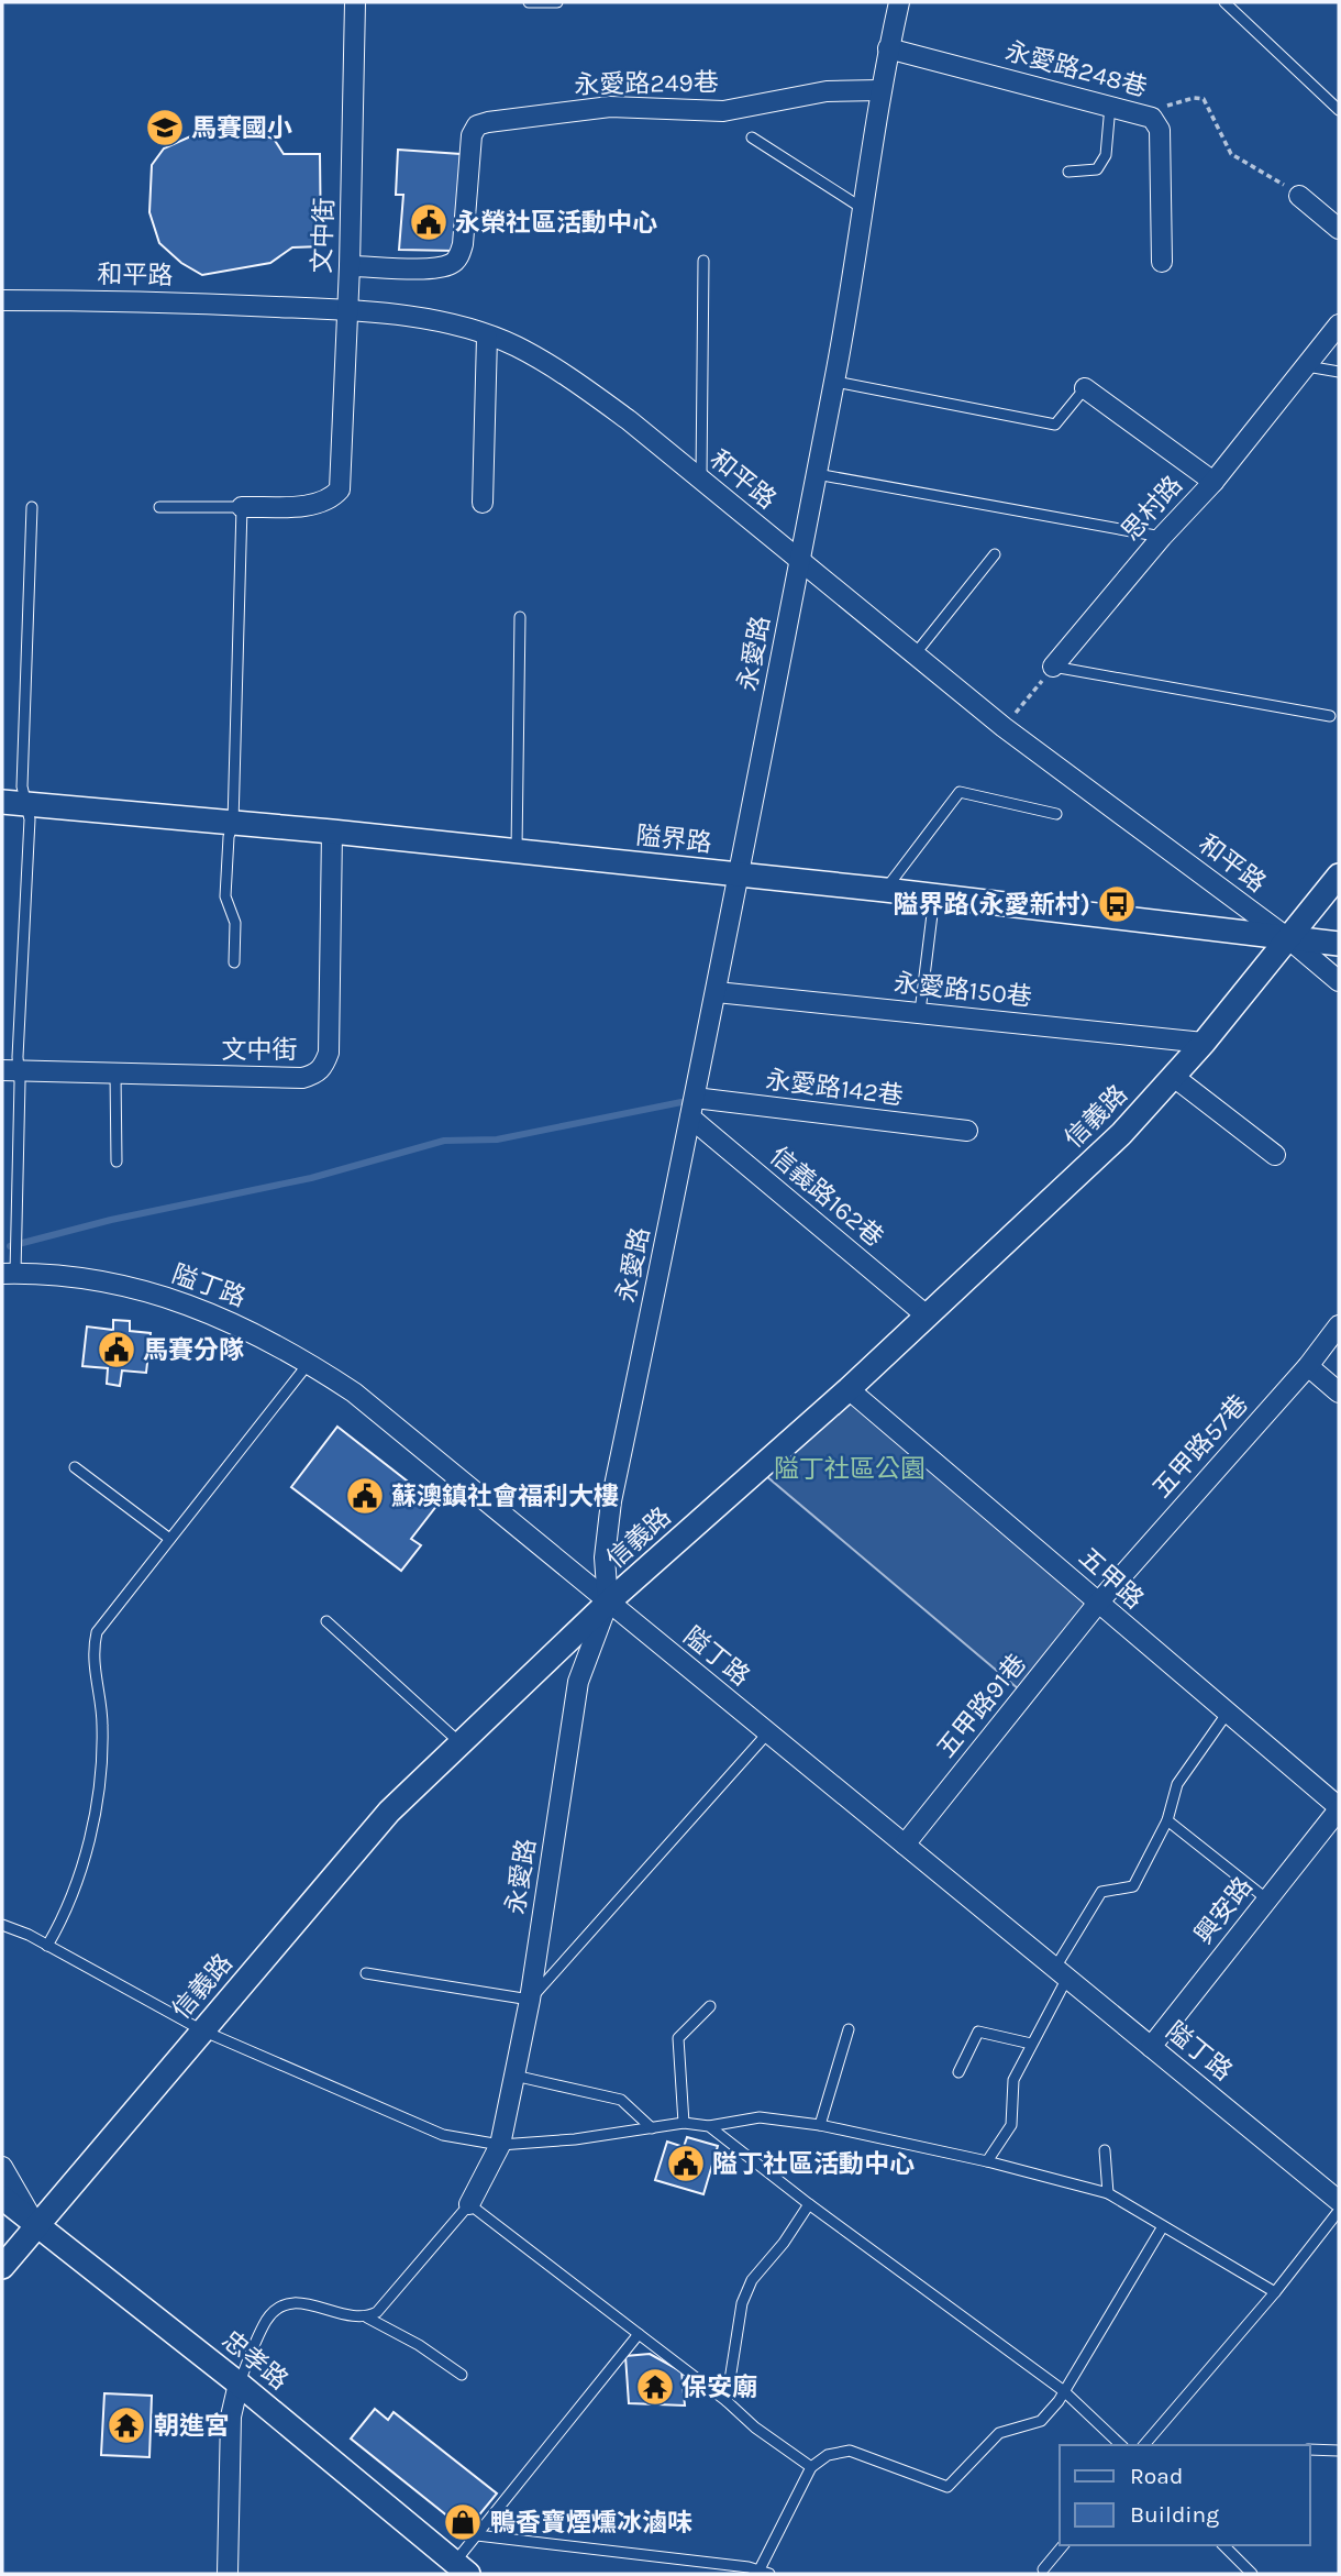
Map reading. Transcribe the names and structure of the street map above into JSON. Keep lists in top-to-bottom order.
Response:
{
  "streets": {
    "street": [
      "永愛路248巷",
      "永愛路249巷",
      "文中街",
      "和平路",
      "思村路",
      "永愛路",
      "隘界路",
      "永愛路150巷",
      "永愛路142巷",
      "信義路",
      "信義路162巷",
      "隘丁路",
      "五甲路57巷",
      "五甲路",
      "五甲路91巷",
      "興安路",
      "忠孝路"
    ]
  },
  "crossings": [
    ["永愛路248巷", "永愛路"],
    ["永愛路249巷", "文中街"],
    ["永愛路249巷", "永愛路"],
    ["文中街", "和平路"],
    ["文中街", "隘界路"],
    ["和平路", "永愛路"],
    ["和平路", "隘界路"],
    ["和平路", "信義路"],
    ["永愛路", "隘界路"],
    ["永愛路", "永愛路150巷"],
    ["永愛路", "永愛路142巷"],
    ["永愛路", "信義路"],
    ["永愛路", "信義路162巷"],
    ["永愛路", "隘丁路"],
    ["隘界路", "信義路"],
    ["永愛路150巷", "信義路"],
    ["信義路", "信義路162巷"],
    ["信義路", "隘丁路"],
    ["信義路", "五甲路"],
    ["信義路", "忠孝路"],
    ["隘丁路", "五甲路91巷"],
    ["隘丁路", "興安路"],
    ["五甲路57巷", "五甲路"],
    ["五甲路57巷", "五甲路91巷"],
    ["五甲路", "五甲路91巷"],
    ["五甲路", "興安路"]
  ],
  "parks": ["隘丁社區公園"],
  "places": {
    "school or university": ["馬賽國小"],
    "public building": [
      "永榮社區活動中心",
      "馬賽分隊",
      "蘇澳鎮社會福利大樓",
      "隘丁社區活動中心"
    ],
    "bus stop": ["隘界路(永愛新村)"],
    "temple": ["保安廟", "朝進宮"],
    "shop": ["鴨香寶煙燻冰滷味"]
  },
  "legend": ["Road", "Building"]
}
